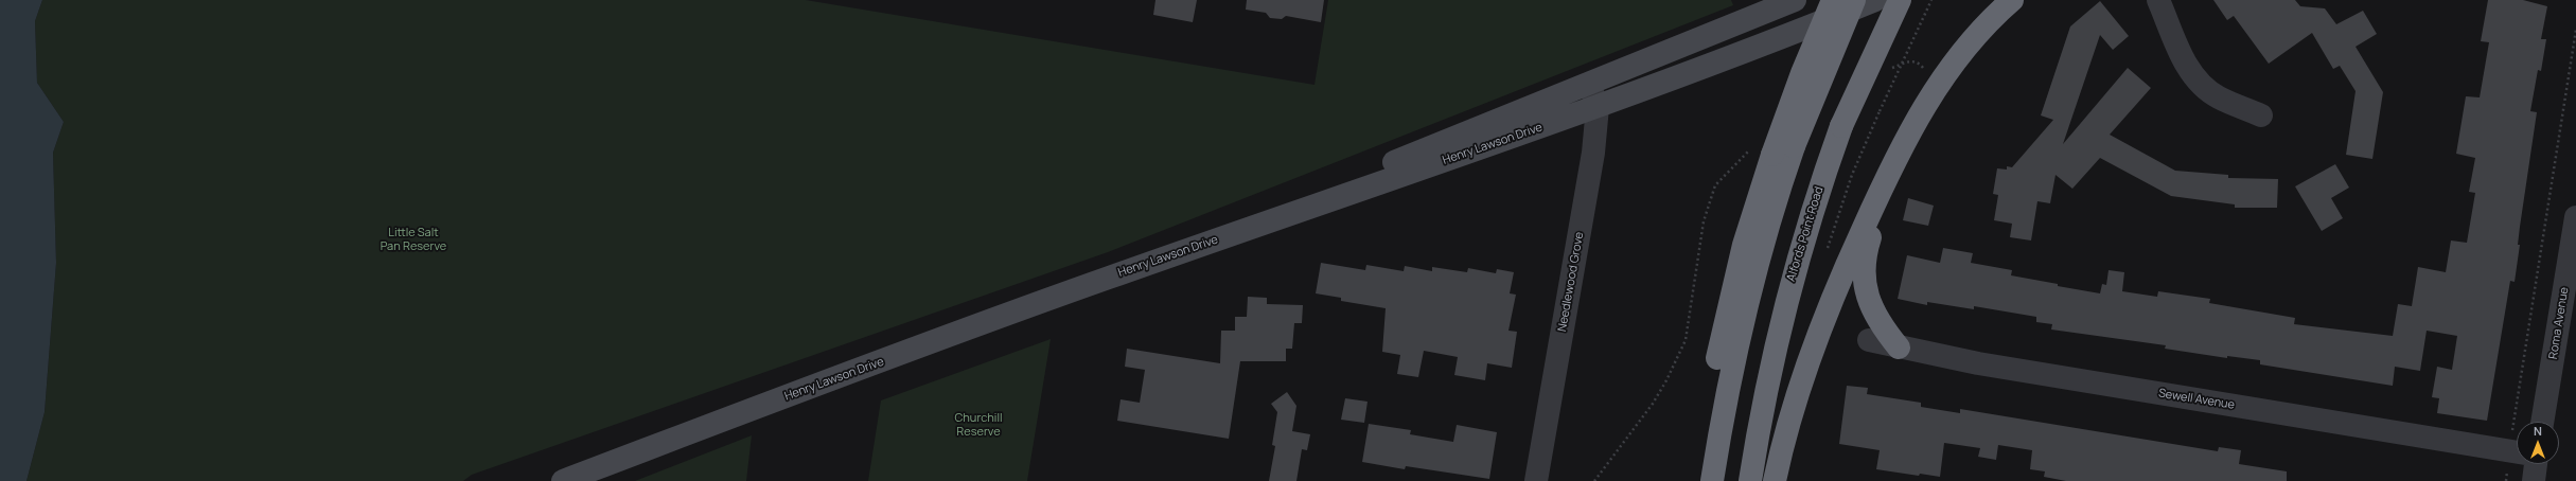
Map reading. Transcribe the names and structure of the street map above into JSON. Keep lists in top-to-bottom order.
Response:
{
  "streets": {
    "highway": ["Alfords Point Road"],
    "main road": ["Henry Lawson Drive"],
    "street": ["Needlewood Grove", "Roma Avenue", "Sewell Avenue"]
  },
  "crossings": [
    ["Henry Lawson Drive", "Needlewood Grove"]
  ],
  "parks": ["Little Salt Pan Reserve", "Churchill Reserve"],
  "north": "top"
}
